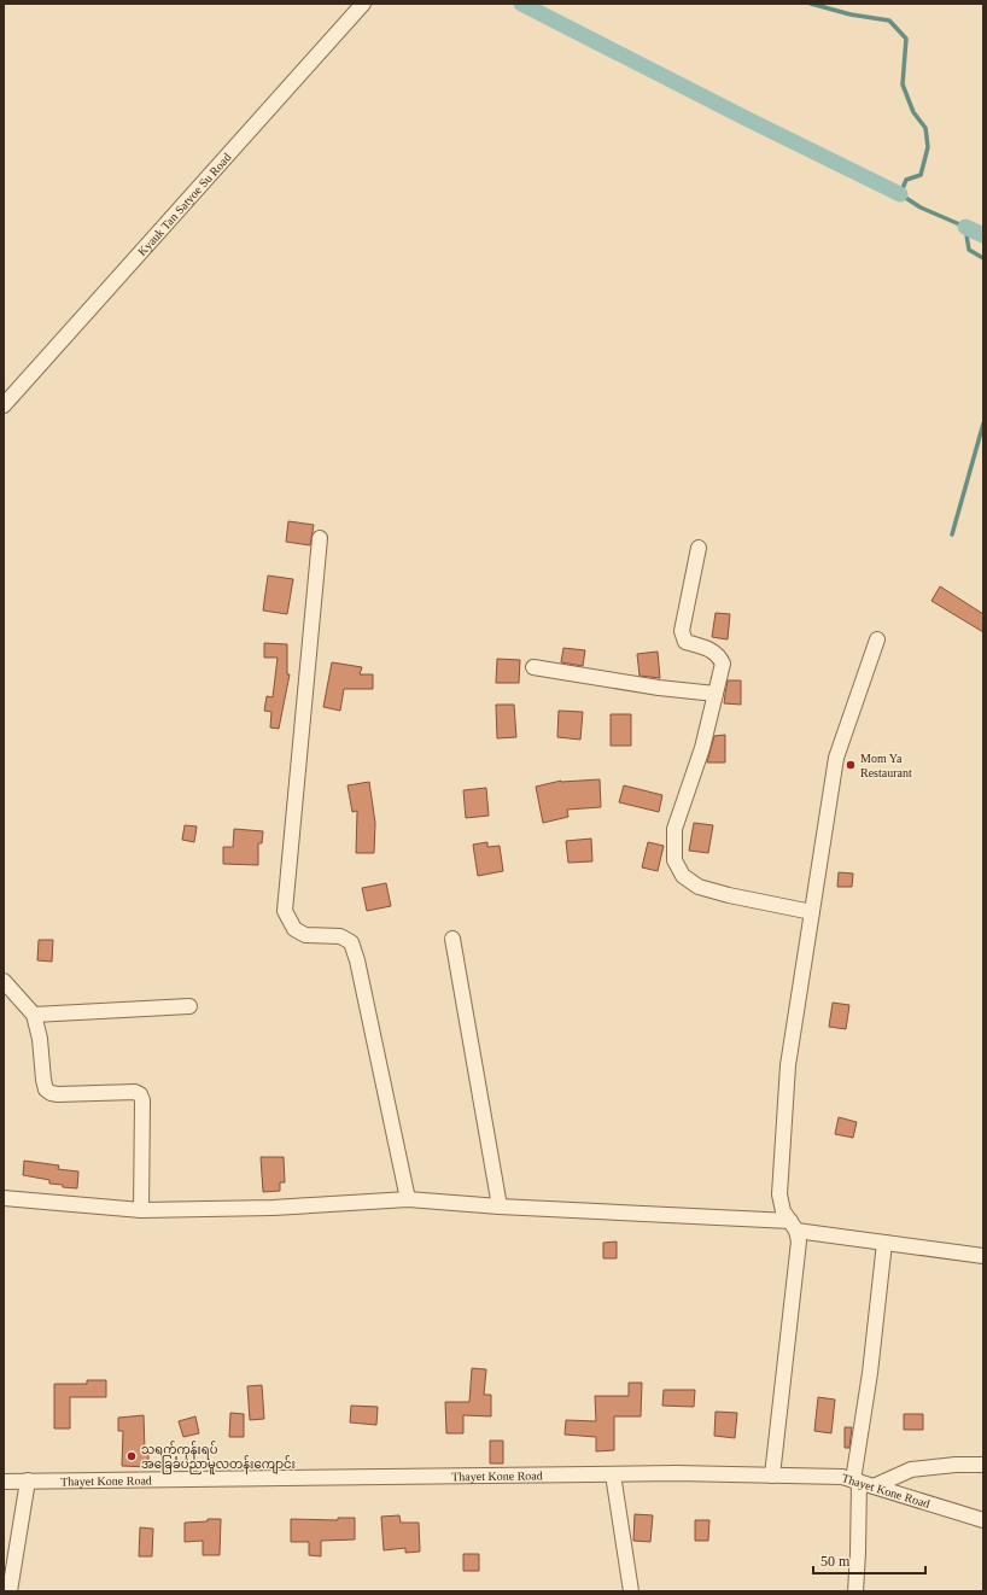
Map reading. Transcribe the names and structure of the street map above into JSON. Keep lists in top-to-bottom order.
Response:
{
  "streets": {
    "street": ["Kyauk Tan Satyoe Su Road", "Thayet Kone Road"]
  },
  "places": ["Mom Ya Restaurant", "သရက်ကုန်းရပ် အခြေခံပညာမူလတန်းကျောင်း"],
  "scale_bar": "50 m"
}
